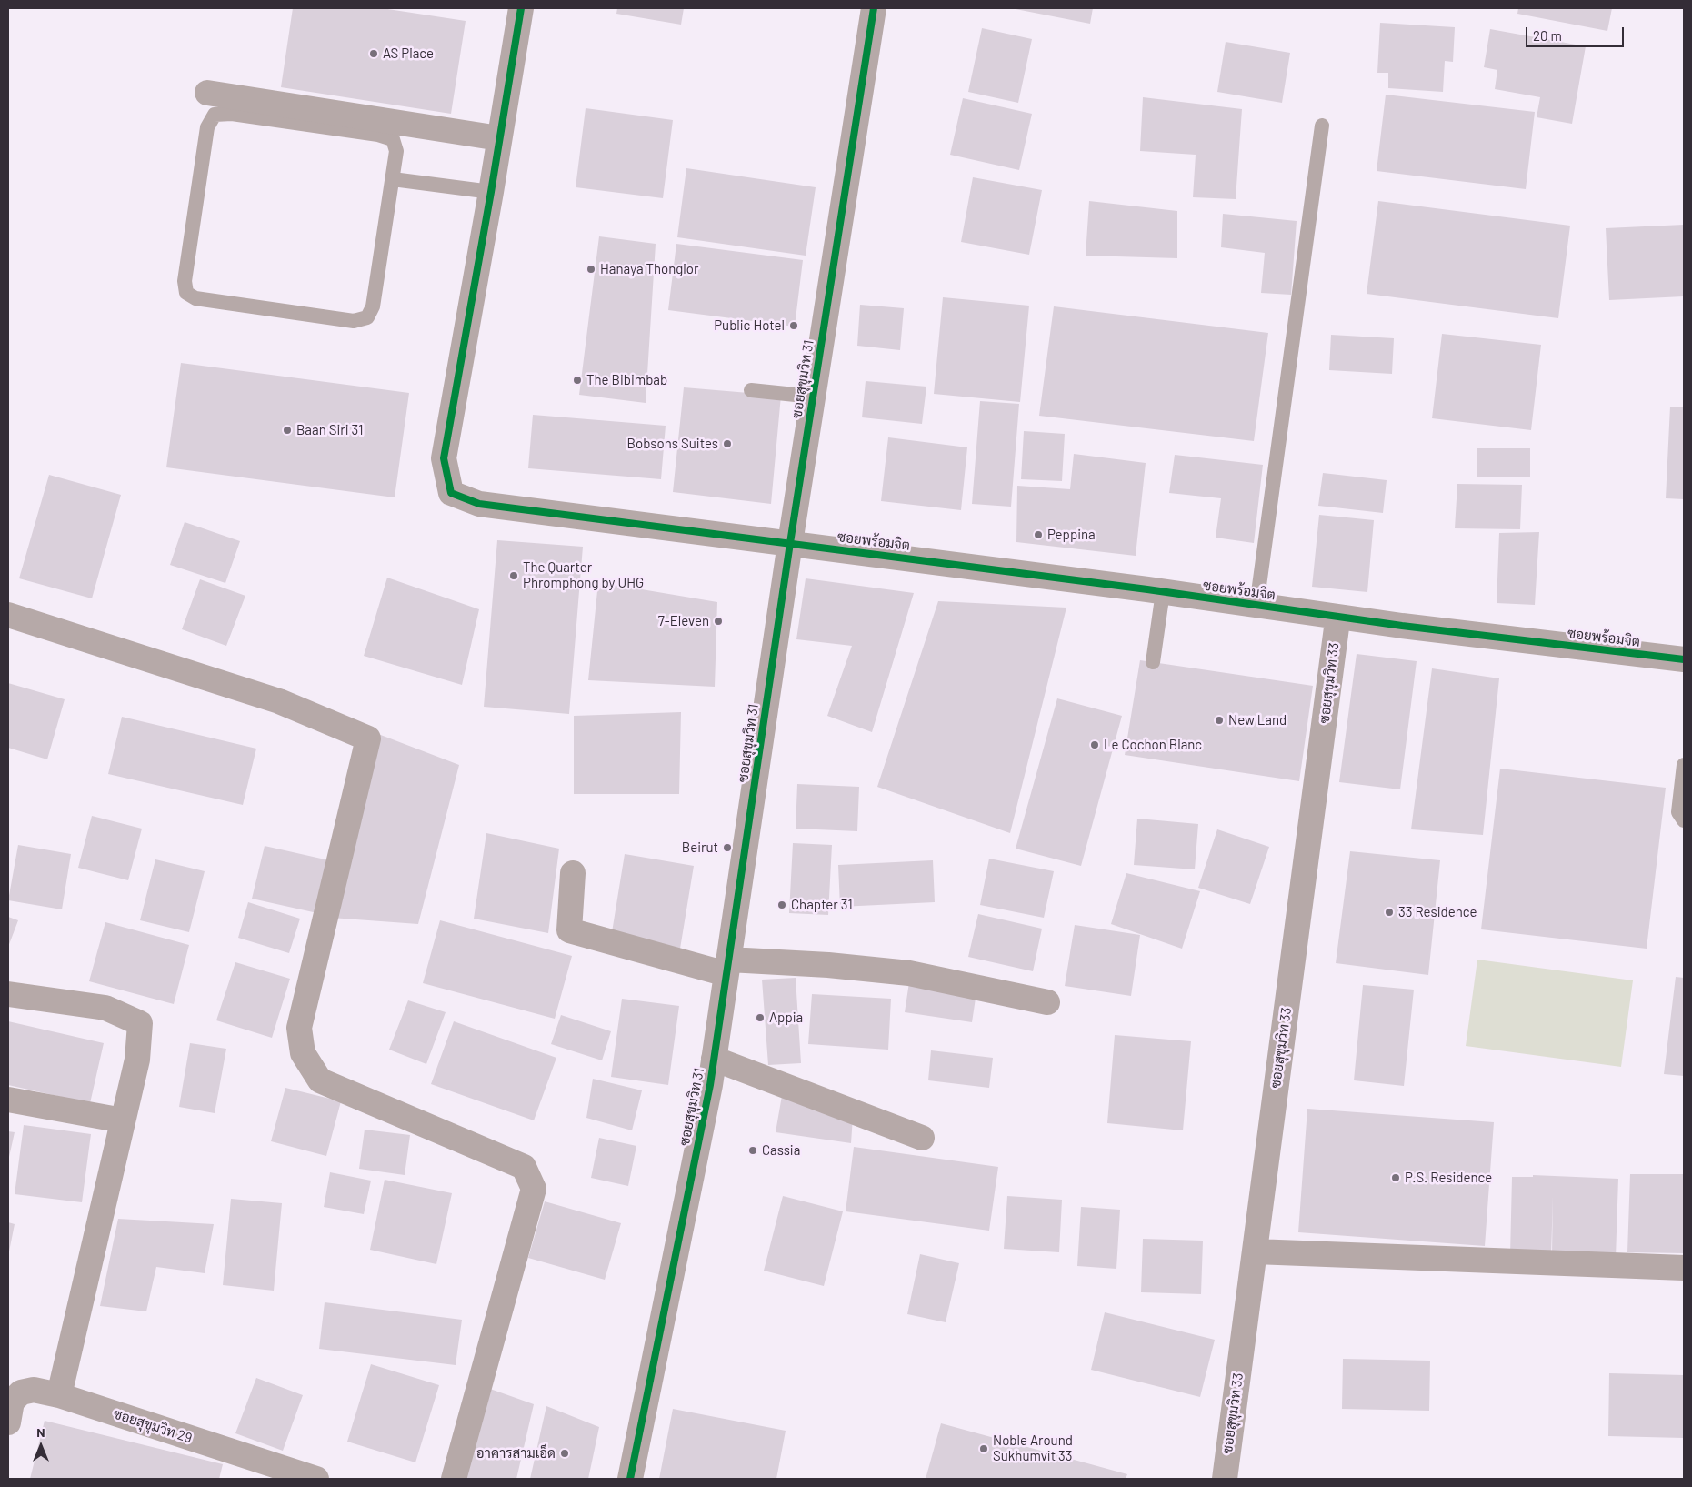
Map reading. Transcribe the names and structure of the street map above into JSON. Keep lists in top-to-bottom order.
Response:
{
  "streets": {
    "street": [
      "ซอยสุขุมวิท 31",
      "ซอยพร้อมจิต",
      "ซอยสุขุมวิท 33",
      "ซอยสุขุมวิท 29"
    ]
  },
  "crossings": [
    ["ซอยสุขุมวิท 31", "ซอยพร้อมจิต"],
    ["ซอยพร้อมจิต", "ซอยสุขุมวิท 33"]
  ],
  "places": [
    "AS Place",
    "Hanaya Thonglor",
    "Public Hotel",
    "The Bibimbab",
    "Baan Siri 31",
    "Bobsons Suites",
    "Peppina",
    "The Quarter Phromphong by UHG",
    "7-Eleven",
    "New Land",
    "Le Cochon Blanc",
    "Beirut",
    "Chapter 31",
    "33 Residence",
    "Appia",
    "Cassia",
    "P.S. Residence",
    "Noble Around Sukhumvit 33",
    "อาคารสามเอ็ด"
  ],
  "scale_bar": "20 m",
  "north": "top"
}
